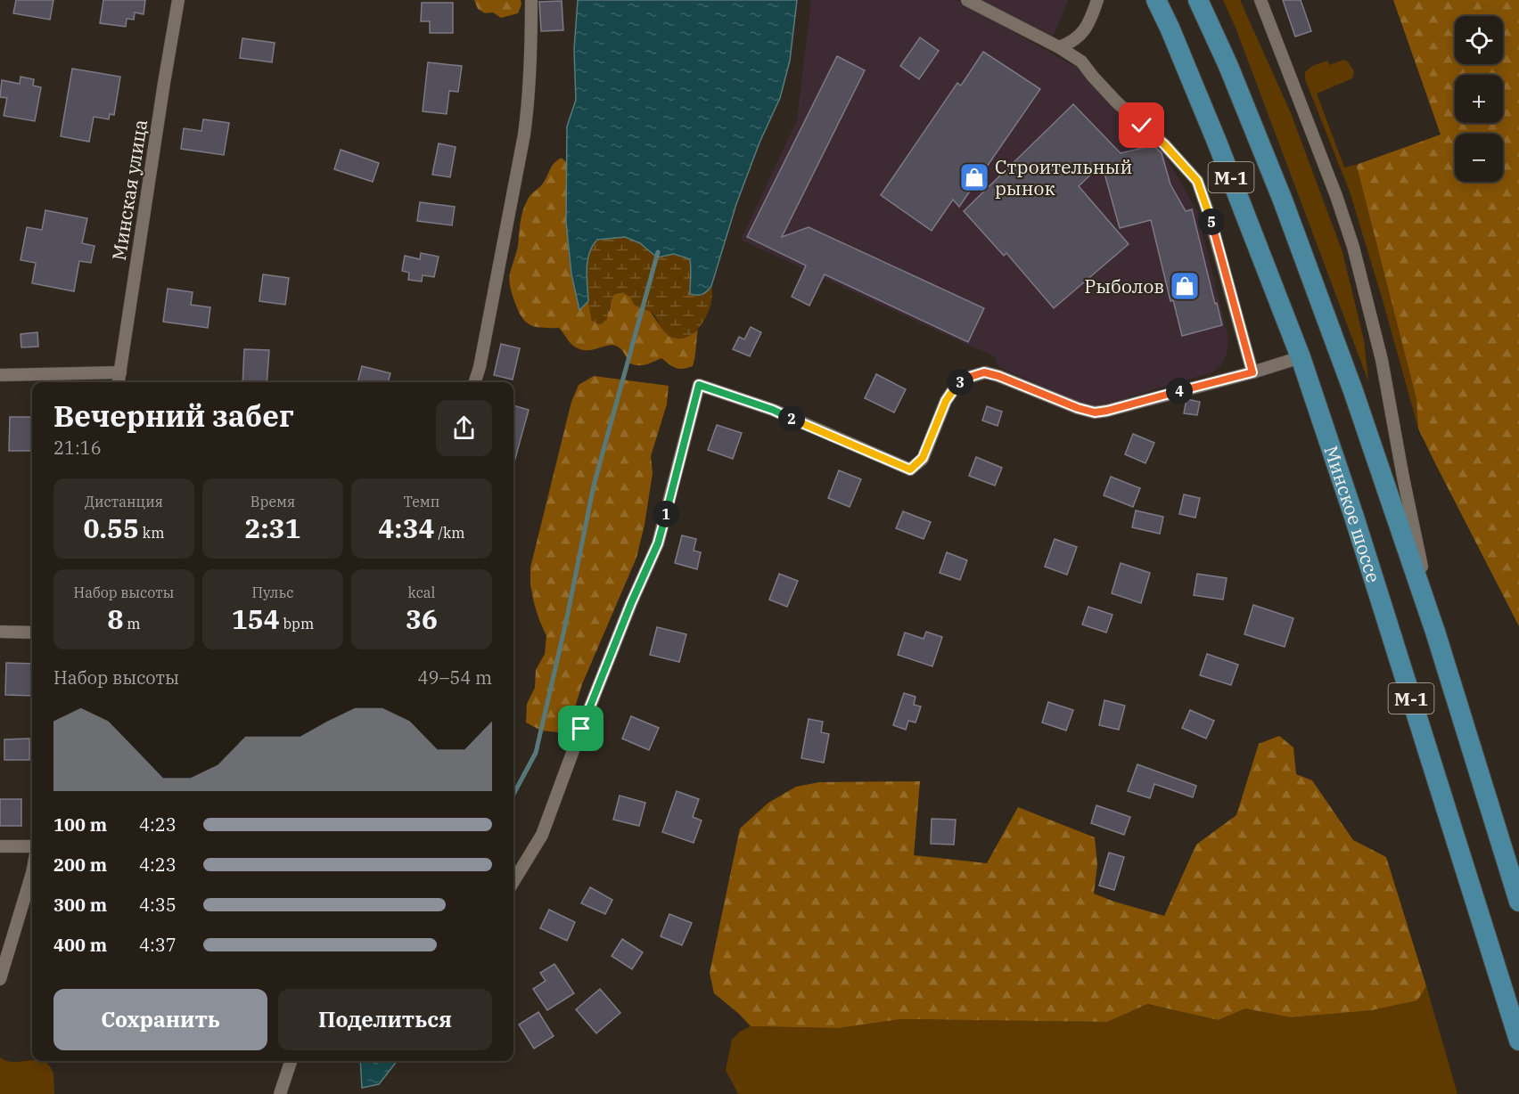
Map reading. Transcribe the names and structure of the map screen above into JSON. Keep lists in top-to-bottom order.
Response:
{
  "streets": {
    "highway": ["М-1", "Минское шоссе"],
    "street": ["Минская улица"]
  },
  "places": {
    "shop": ["Строительный рынок", "Рыболов"]
  },
  "page": {
    "map_buttons": ["+", "−"],
    "pins": [
      "5",
      "3",
      "4",
      "2",
      "1"
    ],
    "heading": ["Вечерний забег", "21:16"],
    "stats": [
      ["Дистанция", "0.55 km"],
      ["Время", "2:31"],
      ["Темп", "4:34 /km"],
      ["Набор высоты", "8 m"],
      ["Пульс", "154 bpm"],
      ["kcal", "36"]
    ],
    "chart": ["Набор высоты", "49–54 m"],
    "list": [
      {
        "name": "100 m",
        "note": "4:23"
      },
      {
        "name": "200 m",
        "note": "4:23"
      },
      {
        "name": "300 m",
        "note": "4:35"
      },
      {
        "name": "400 m",
        "note": "4:37"
      }
    ],
    "buttons": ["Сохранить", "Поделиться"]
  }
}
